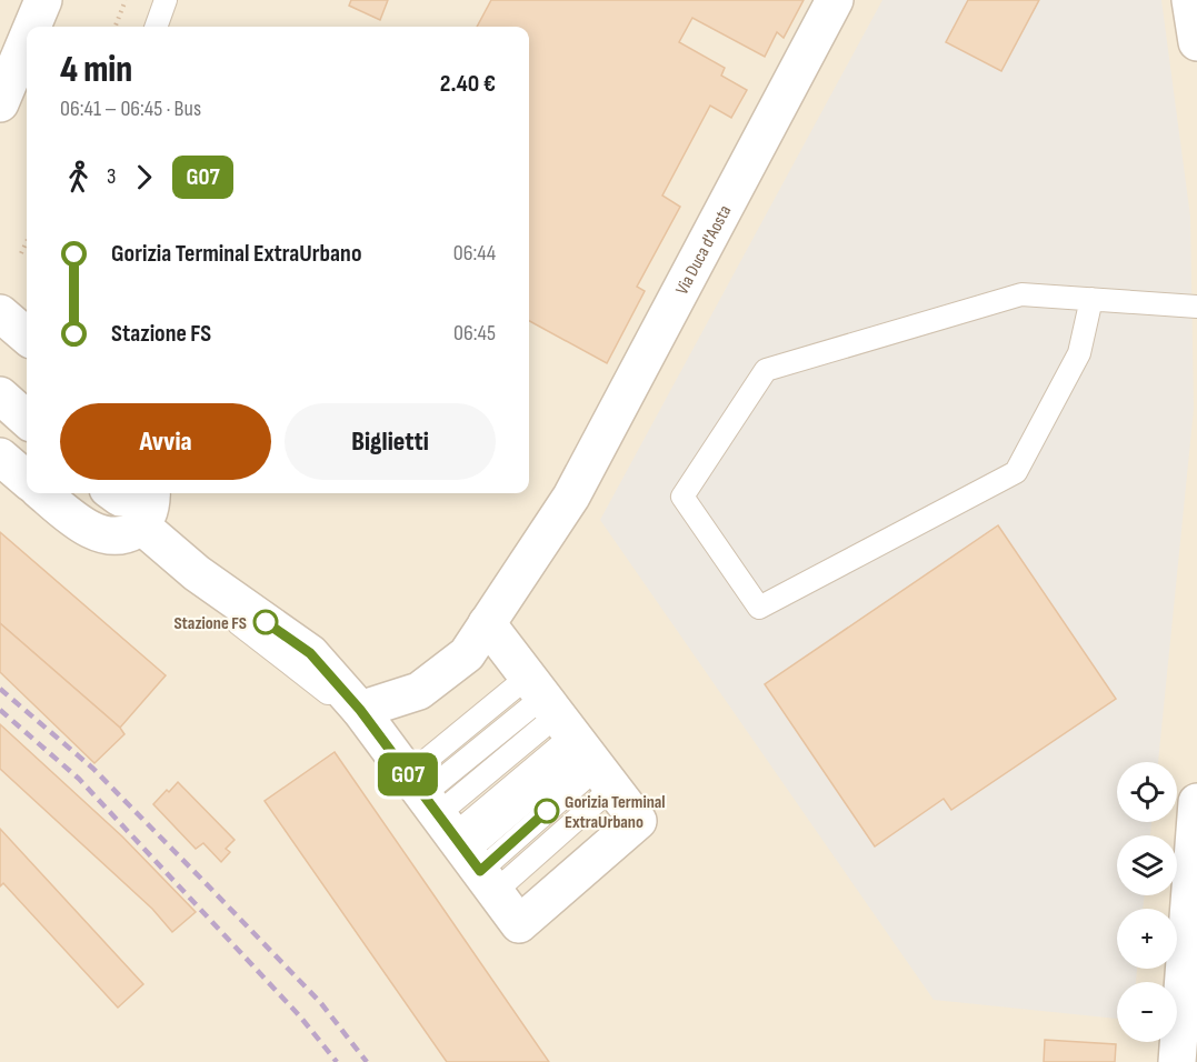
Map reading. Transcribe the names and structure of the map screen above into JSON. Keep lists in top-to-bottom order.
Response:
{
  "streets": {
    "street": ["Via Duca d'Aosta"]
  },
  "places": ["Stazione FS", "Gorizia Terminal ExtraUrbano"],
  "lines": ["bus line G07"],
  "page": {
    "on_map": "G07",
    "heading": ["4 min", "06:41 – 06:45 · Bus", "2.40 €"],
    "legs": ["3", "G07"],
    "list": [
      {
        "name": "Gorizia Terminal ExtraUrbano",
        "value": "06:44"
      },
      {
        "name": "Stazione FS",
        "value": "06:45"
      }
    ],
    "buttons": ["Avvia", "Biglietti"],
    "map_buttons": ["+", "−"]
  }
}
